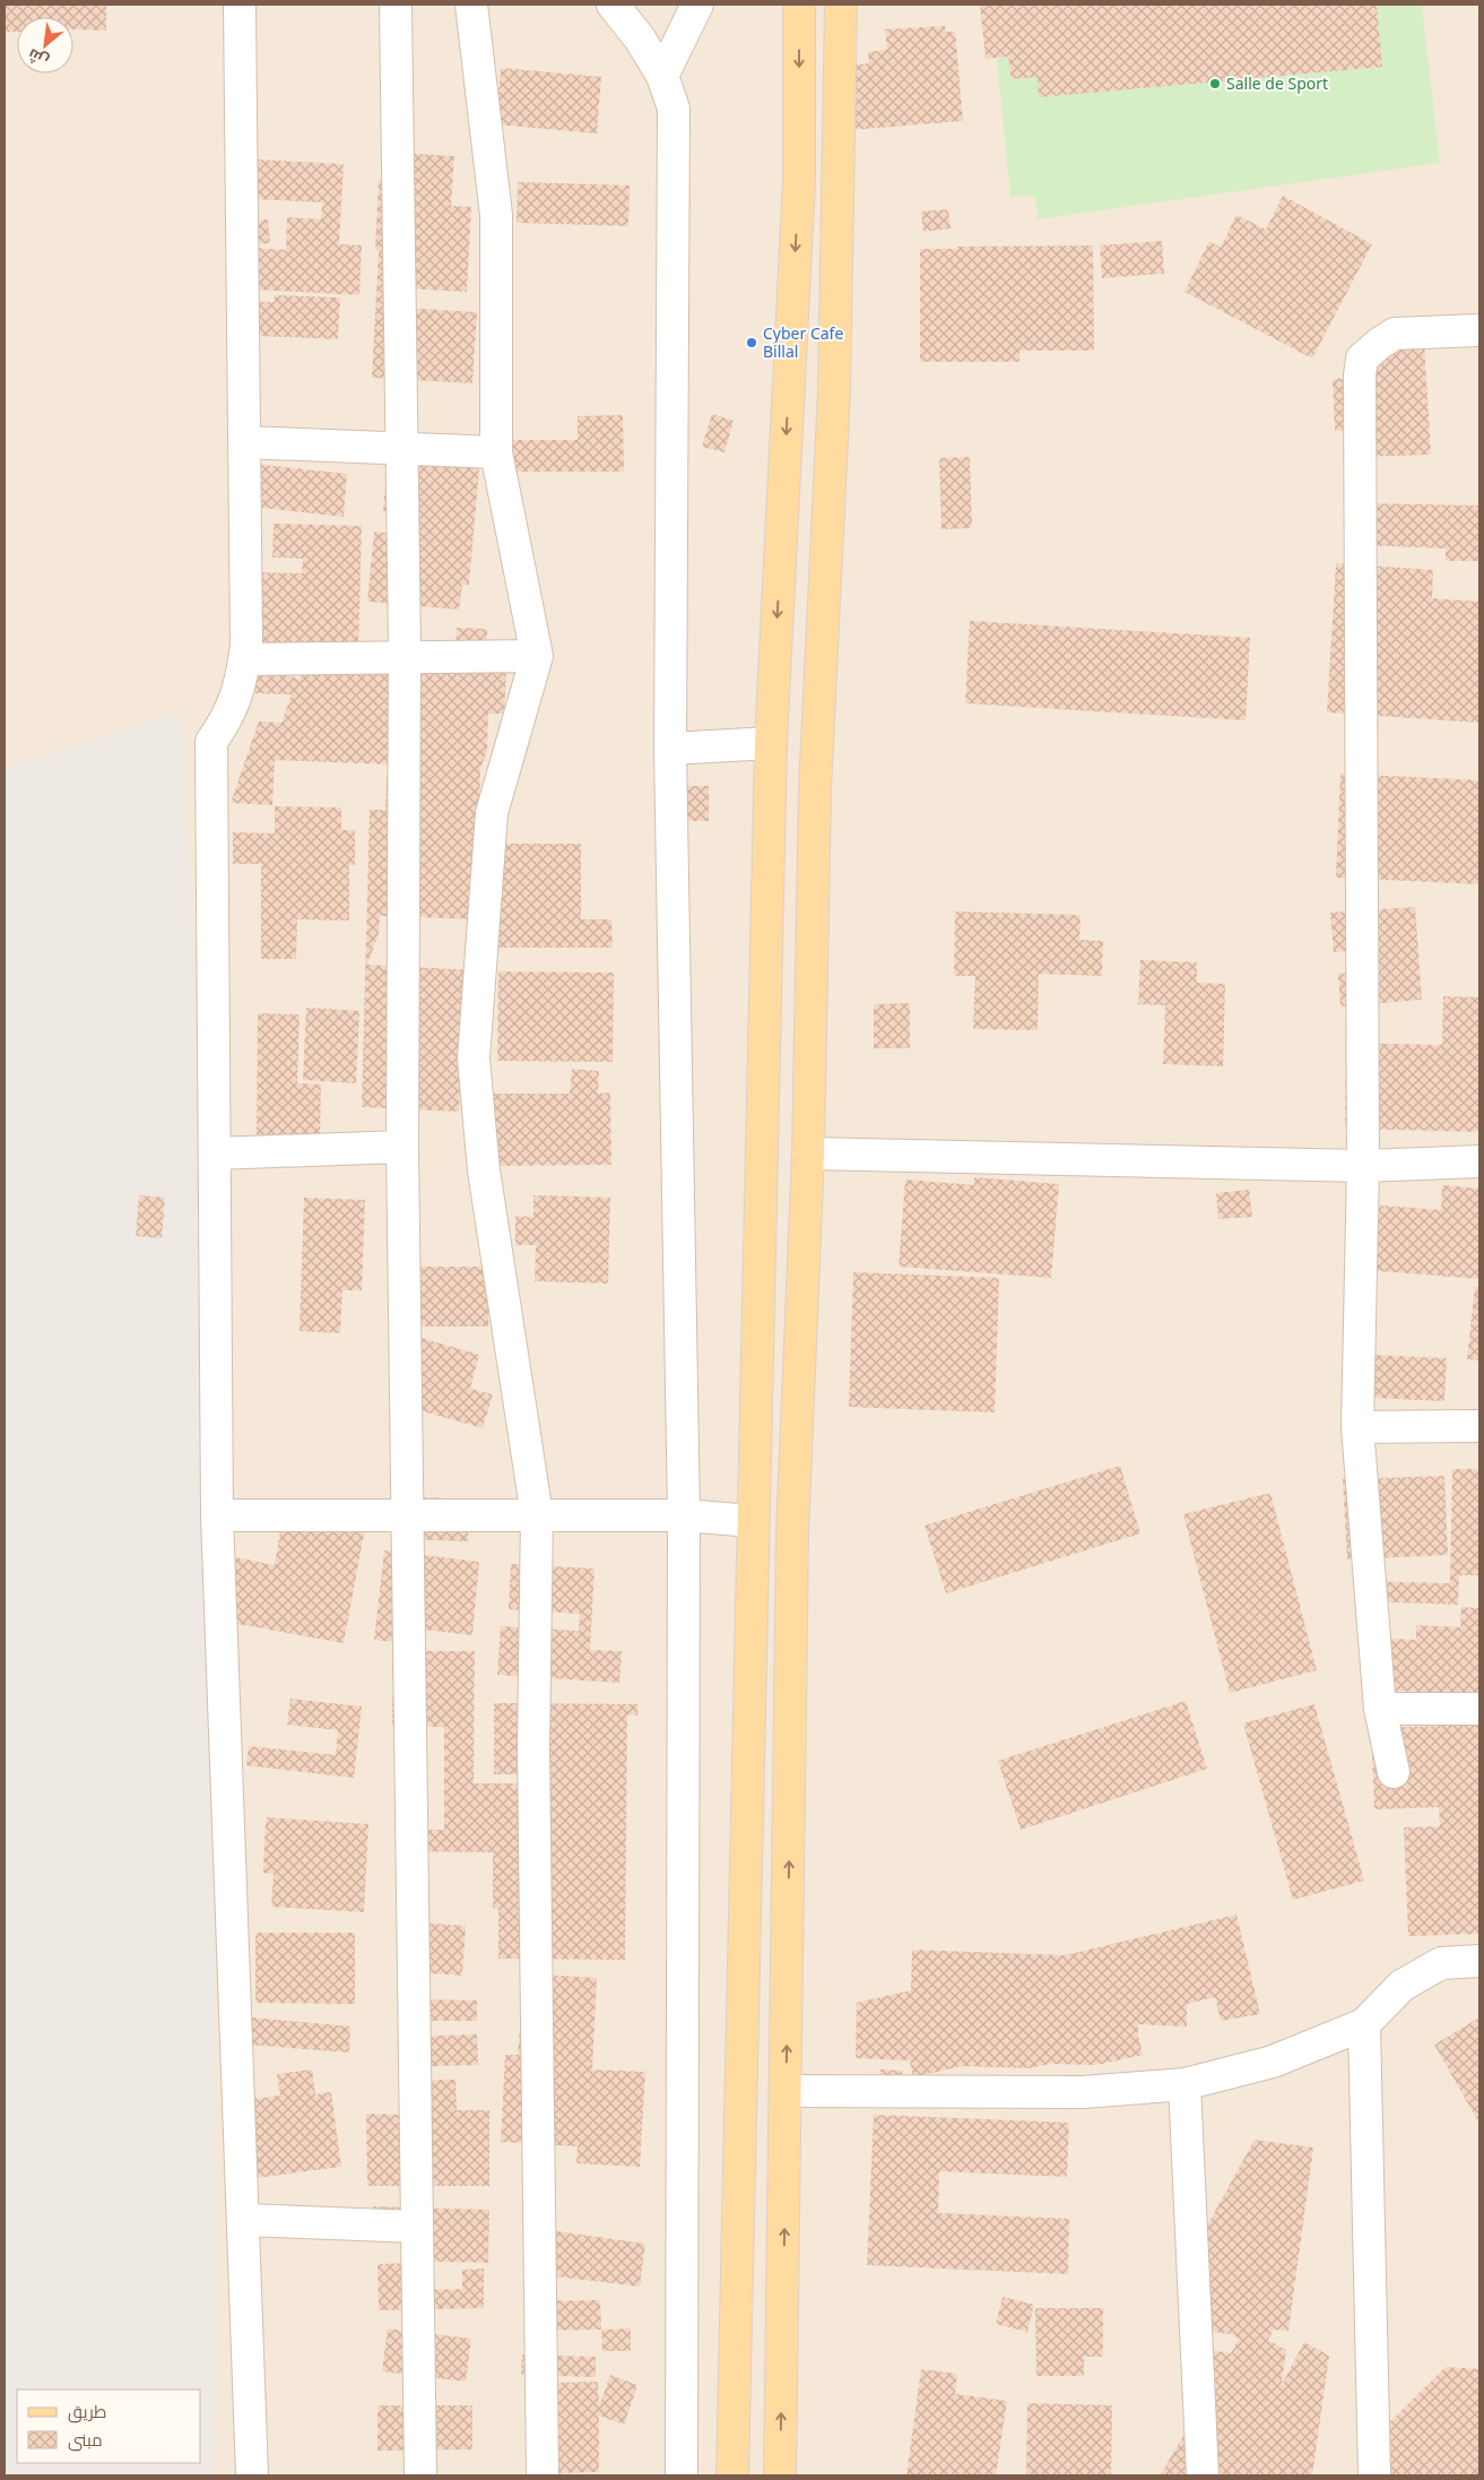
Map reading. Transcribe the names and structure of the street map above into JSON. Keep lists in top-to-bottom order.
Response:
{
  "places": ["Salle de Sport", "Cyber Cafe Billal"],
  "legend": ["طريق", "مبنى"],
  "north": "bottom left"
}
